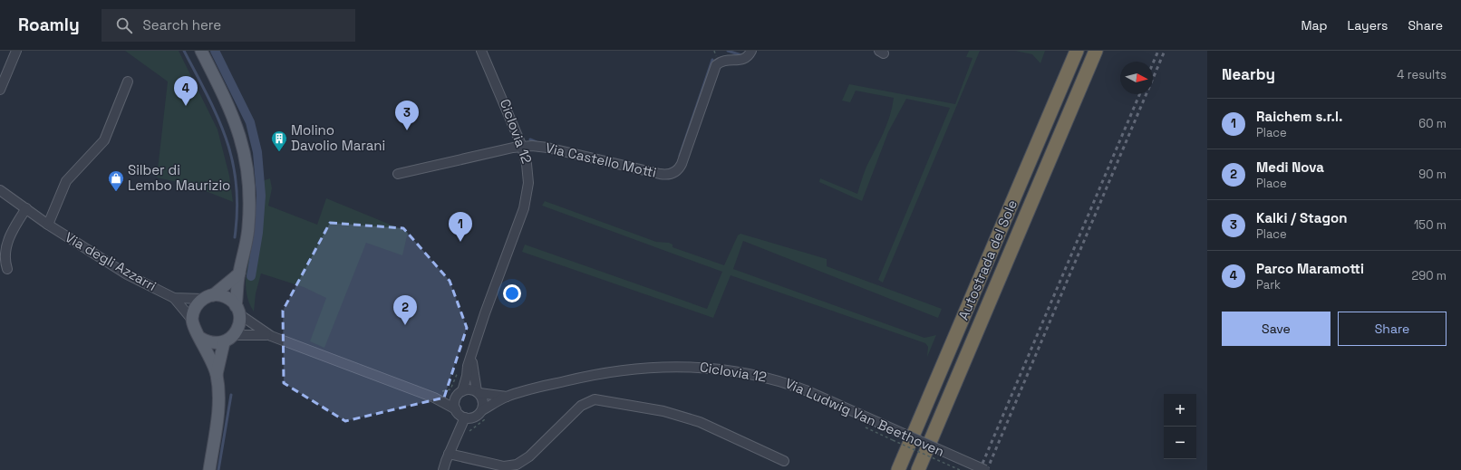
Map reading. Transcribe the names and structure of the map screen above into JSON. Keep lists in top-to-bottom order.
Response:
{
  "streets": {
    "highway": ["Autostrada del Sole"],
    "street": ["Via Castello Motti", "Via degli Azzarri", "Via Ludwig Van Beethoven"]
  },
  "crossings": [
    ["Via degli Azzarri", "Via Ludwig Van Beethoven"]
  ],
  "places": {
    "building": ["Molino Davolio Marani"],
    "shop": ["Silber di Lembo Maurizio"]
  },
  "north": "right",
  "page": {
    "header": "Roamly",
    "search": "Search here",
    "nav": ["Map", "Layers", "Share"],
    "heading": ["Nearby", "4 results"],
    "pins": [
      "4",
      "3",
      "1",
      "2"
    ],
    "list": [
      {
        "mark": "1",
        "name": "Raichem s.r.l.",
        "note": "Place",
        "value": "60 m"
      },
      {
        "mark": "2",
        "name": "Medi Nova",
        "note": "Place",
        "value": "90 m"
      },
      {
        "mark": "3",
        "name": "Kalki / Stagon",
        "note": "Place",
        "value": "150 m"
      },
      {
        "mark": "4",
        "name": "Parco Maramotti",
        "note": "Park",
        "value": "290 m"
      }
    ],
    "buttons": ["Save", "Share"],
    "map_buttons": ["+", "−"]
  }
}
